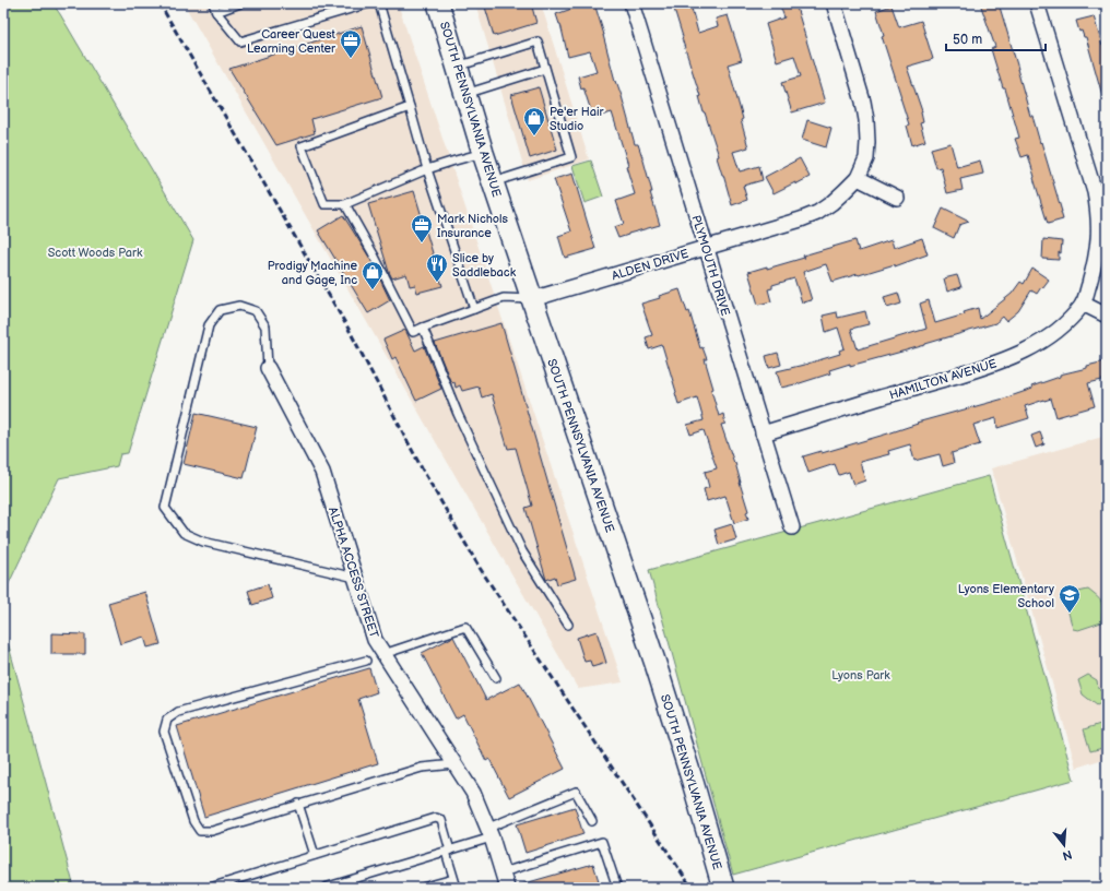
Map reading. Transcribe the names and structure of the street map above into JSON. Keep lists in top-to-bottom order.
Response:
{
  "streets": {
    "main road": ["SOUTH PENNSYLVANIA AVENUE"],
    "street": [
      "ALDEN DRIVE",
      "PLYMOUTH DRIVE",
      "HAMILTON AVENUE",
      "ALPHA ACCESS STREET"
    ]
  },
  "crossings": [
    ["SOUTH PENNSYLVANIA AVENUE", "ALDEN DRIVE"],
    ["ALDEN DRIVE", "PLYMOUTH DRIVE"],
    ["PLYMOUTH DRIVE", "HAMILTON AVENUE"]
  ],
  "parks": ["Scott Woods Park", "Lyons Park"],
  "places": {
    "office": ["Career Quest Learning Center", "Mark Nichols Insurance"],
    "shop": ["Pe'er Hair Studio", "Prodigy Machine and Gage, Inc"],
    "restaurant": ["Slice by Saddleback"],
    "school or university": ["Lyons Elementary School"]
  },
  "scale_bar": "50 m",
  "north": "bottom"
}
